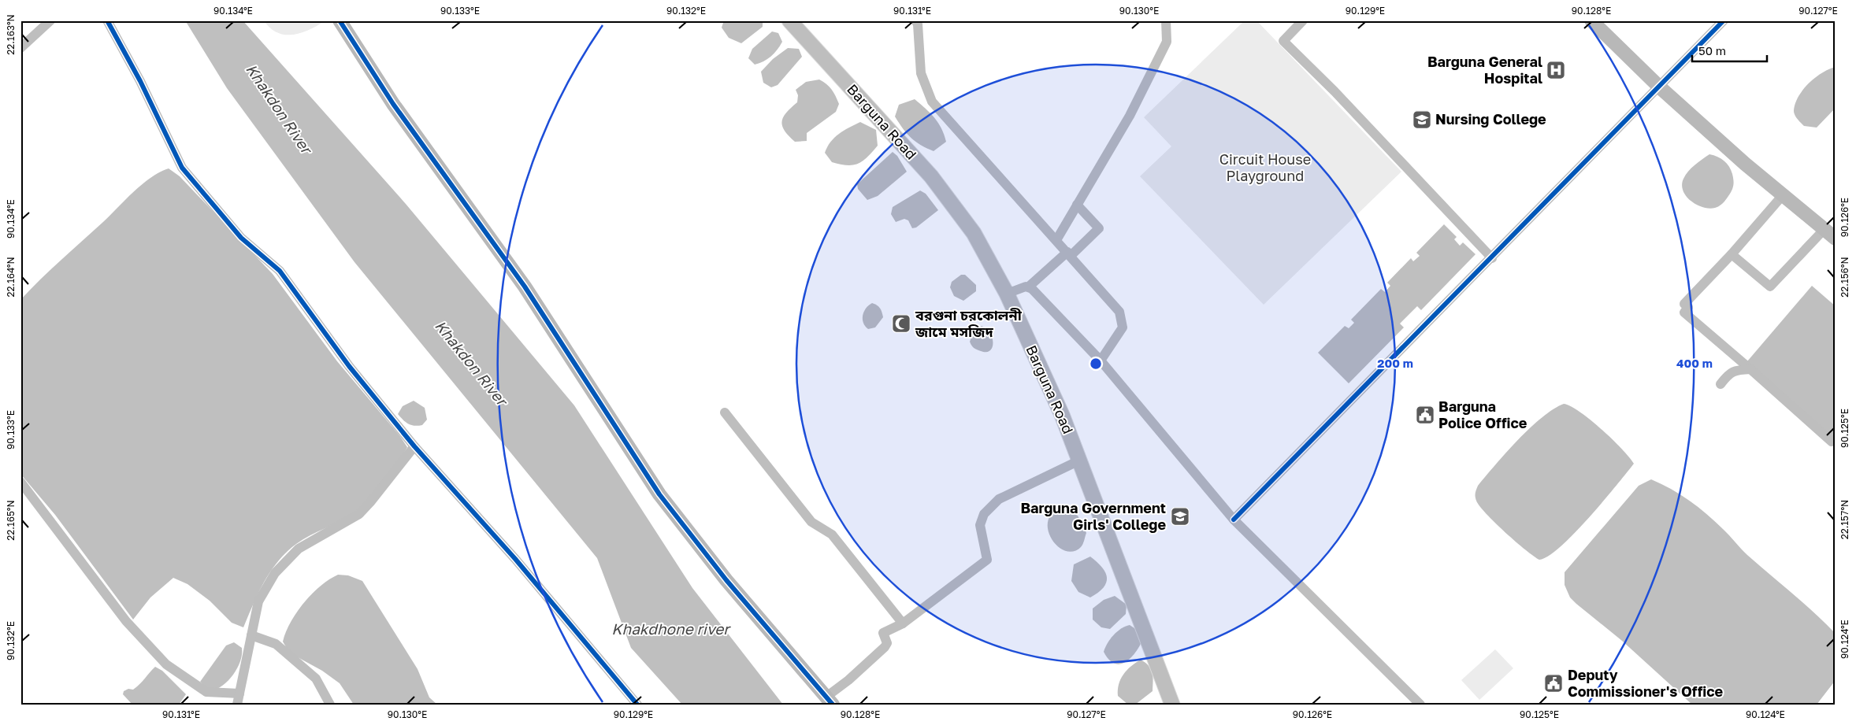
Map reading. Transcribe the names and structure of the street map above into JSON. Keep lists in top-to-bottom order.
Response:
{
  "streets": {
    "main road": ["Barguna Road"]
  },
  "water": ["Khakdon River", "Khakdhone river"],
  "parks": ["Circuit House Playground"],
  "places": {
    "hospital": ["Barguna General Hospital"],
    "school or university": ["Nursing College", "Barguna Government Girls' College"],
    "mosque": ["বরগুনা চরকোলনী জামে মসজিদ"],
    "public building": ["Barguna Police Office", "Deputy Commissioner's Office"]
  },
  "scale_bar": "50 m",
  "coordinates": [
    "90.134°E",
    "90.133°E",
    "90.132°E",
    "90.131°E",
    "90.130°E",
    "90.129°E",
    "90.128°E",
    "90.127°E",
    "22.163°N",
    "90.126°E",
    "22.156°N",
    "22.164°N",
    "90.125°E",
    "22.157°N",
    "22.165°N",
    "90.124°E"
  ],
  "rings": ["200 m", "400 m"]
}
